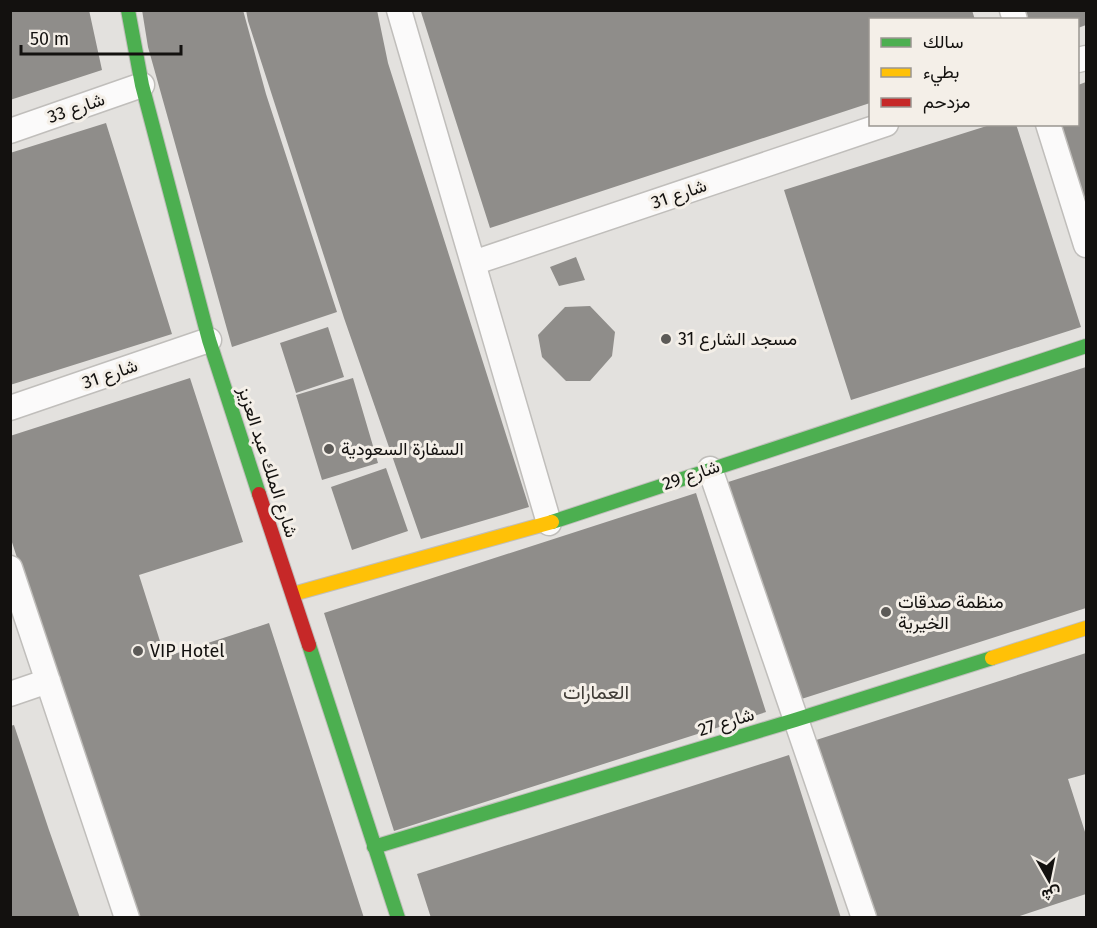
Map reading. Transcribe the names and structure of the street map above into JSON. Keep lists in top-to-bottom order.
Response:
{
  "streets": {
    "street": [
      "شارع 33",
      "شارع 31",
      "شارع الملك عبد العزيز",
      "شارع 29",
      "شارع 27"
    ]
  },
  "crossings": [
    ["شارع 33", "شارع الملك عبد العزيز"],
    ["شارع 31", "شارع الملك عبد العزيز"],
    ["شارع الملك عبد العزيز", "شارع 29"],
    ["شارع الملك عبد العزيز", "شارع 27"]
  ],
  "districts": ["العمارات"],
  "places": [
    "مسجد الشارع 31",
    "السفارة السعودية",
    "منظمة صدقات الخيرية",
    "VIP Hotel"
  ],
  "legend": ["سالك", "بطيء", "مزدحم"],
  "scale_bar": "50 m",
  "north": "bottom"
}
